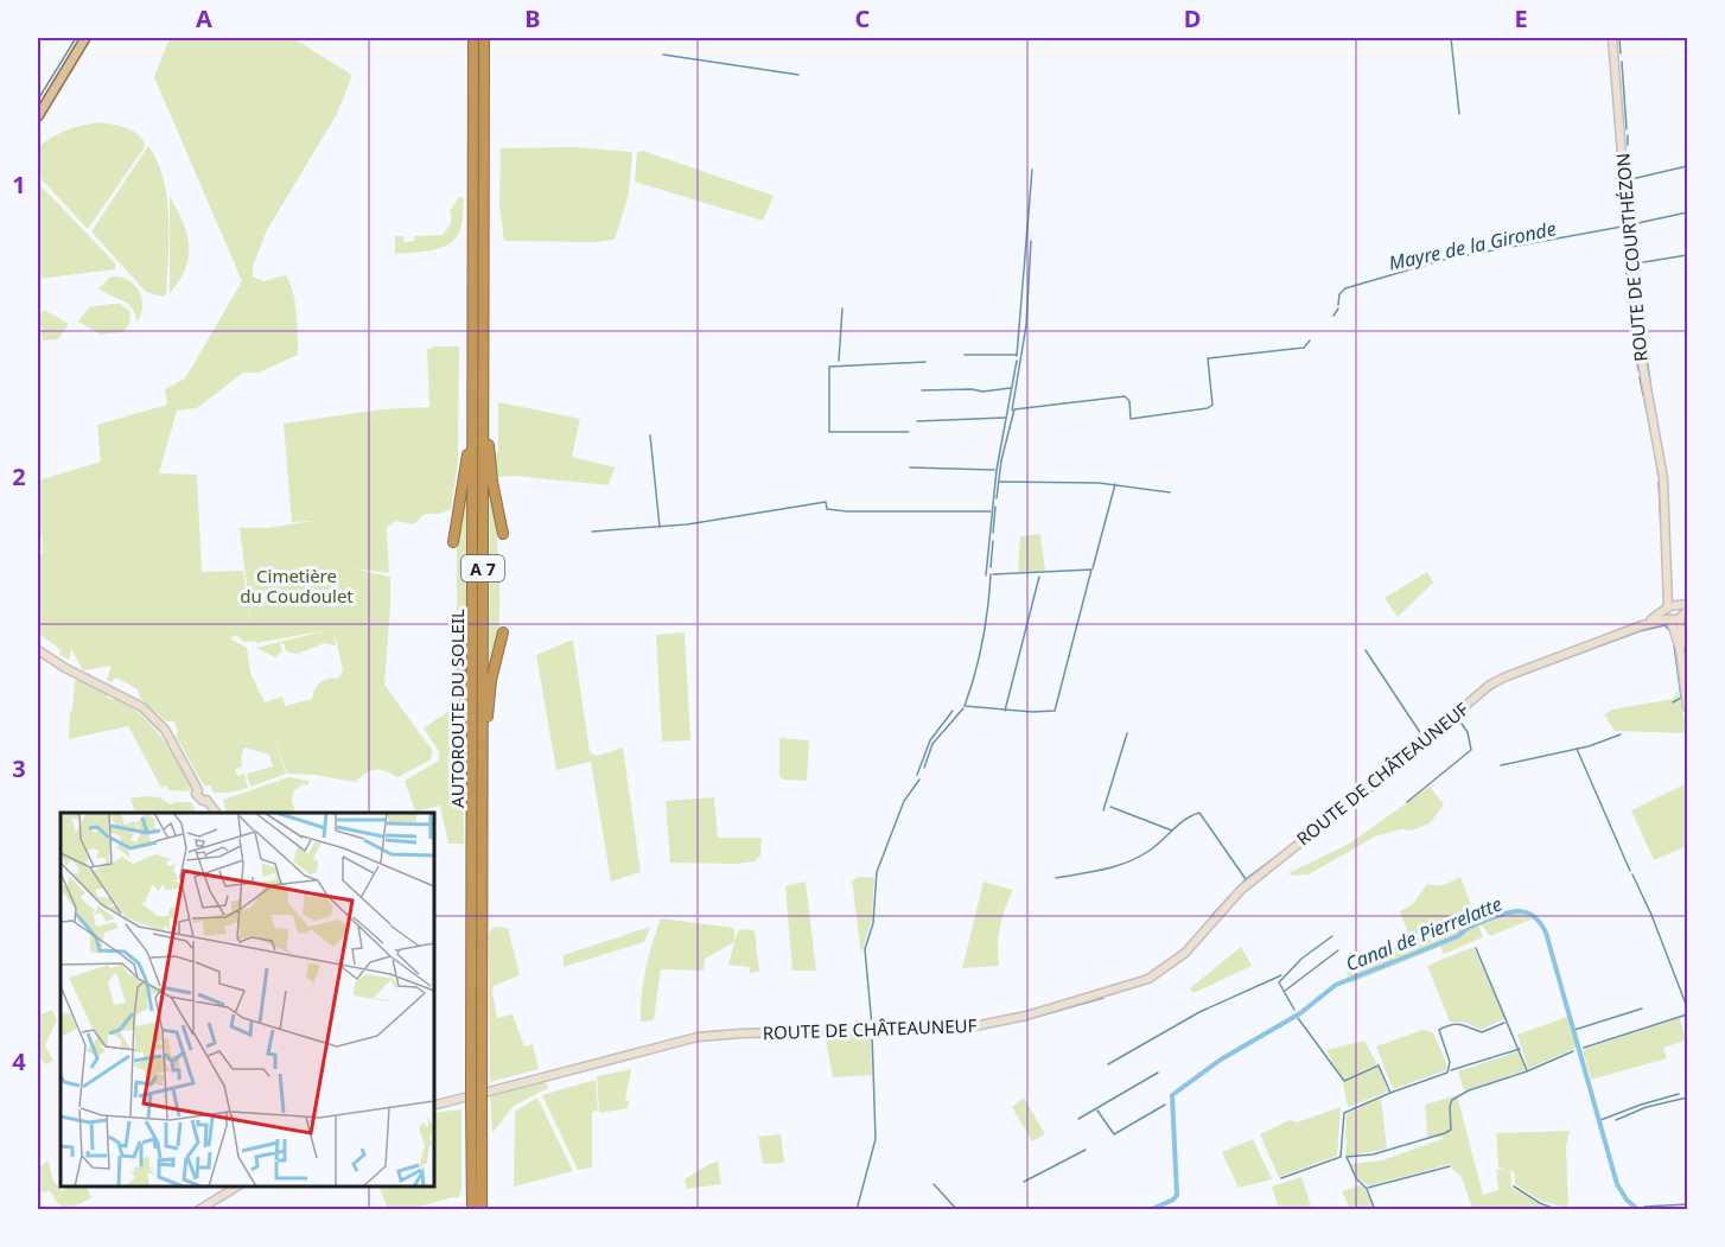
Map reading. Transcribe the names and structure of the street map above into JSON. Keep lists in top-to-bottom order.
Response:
{
  "streets": {
    "highway": ["A 7", "AUTOROUTE DU SOLEIL"],
    "main road": ["ROUTE DE COURTHÉZON", "ROUTE DE CHÂTEAUNEUF"]
  },
  "crossings": [
    ["ROUTE DE COURTHÉZON", "ROUTE DE CHÂTEAUNEUF"]
  ],
  "water": ["Mayre de la Gironde", "Canal de Pierrelatte"],
  "parks": ["Cimetière du Coudoulet"],
  "grid": {
    "columns": [
      "A",
      "B",
      "C",
      "D",
      "E"
    ],
    "rows": [
      "1",
      "2",
      "3",
      "4"
    ]
  }
}
